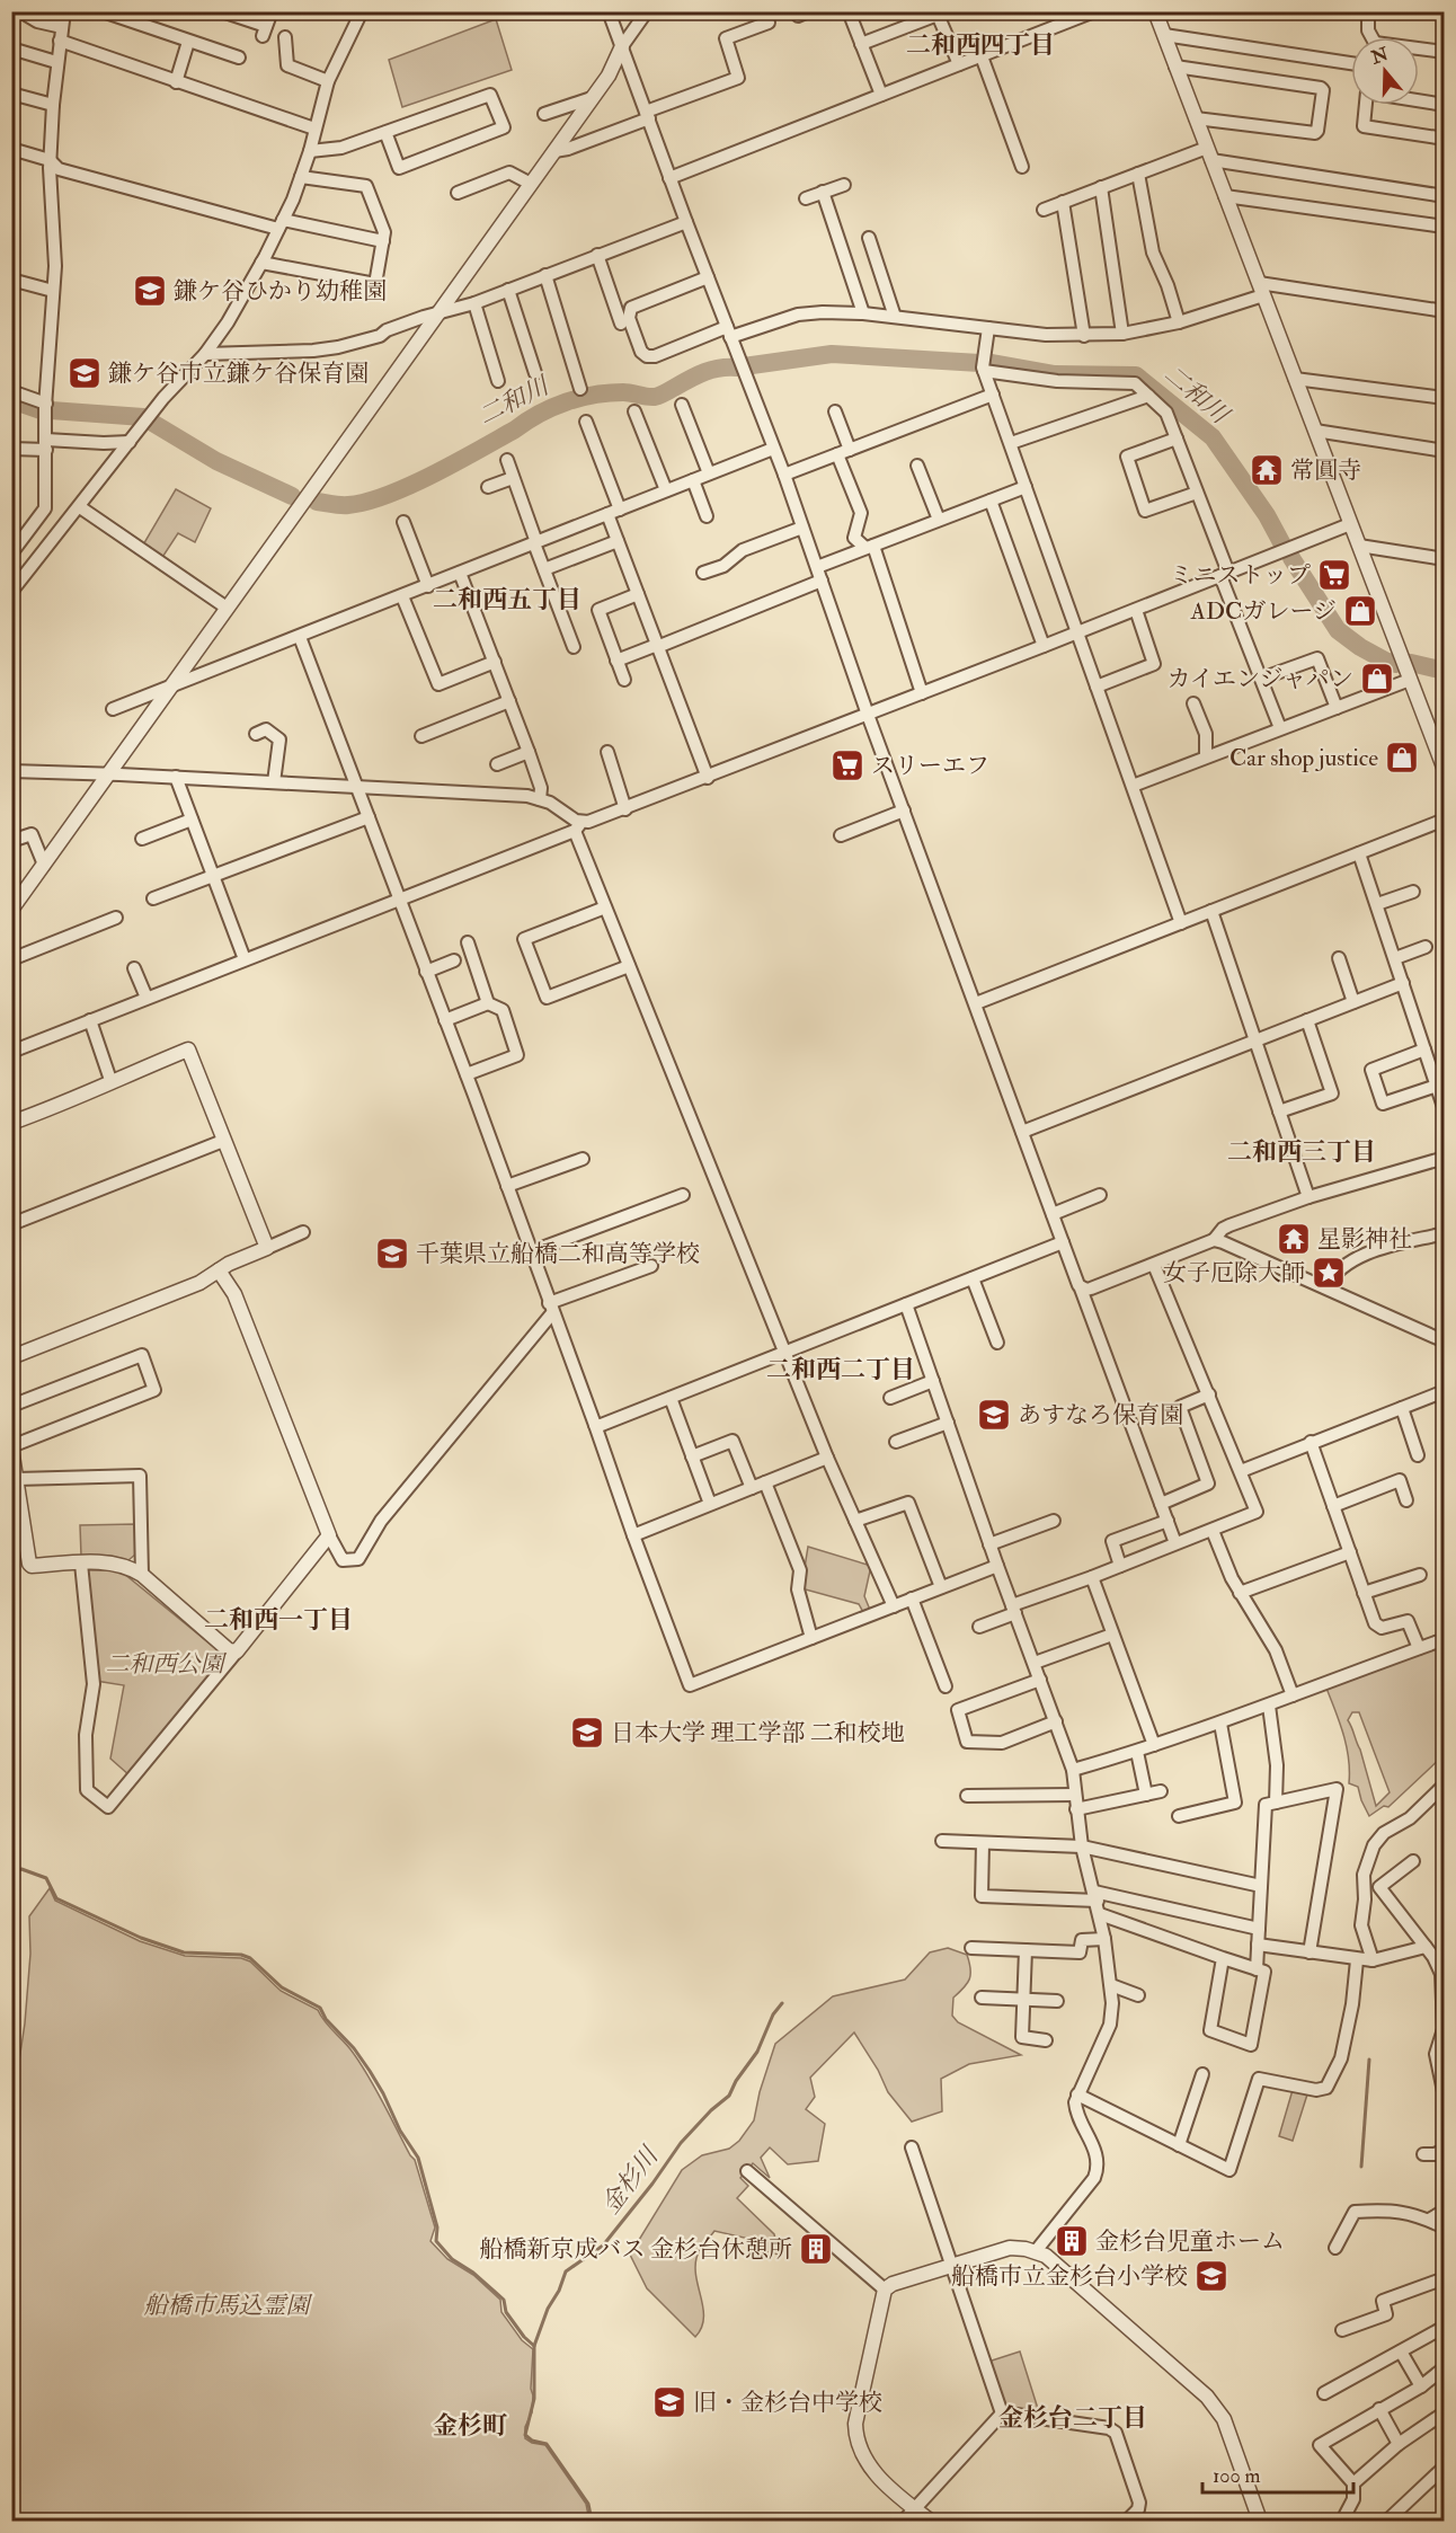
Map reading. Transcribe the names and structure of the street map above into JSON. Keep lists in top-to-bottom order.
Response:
{
  "districts": [
    "二和西四丁目",
    "二和西五丁目",
    "二和西三丁目",
    "二和西二丁目",
    "二和西一丁目",
    "金杉台二丁目",
    "金杉町"
  ],
  "water": ["二和川", "金杉川"],
  "parks": ["二和西公園", "船橋市馬込霊園"],
  "places": {
    "school or university": [
      "鎌ケ谷ひかり幼稚園",
      "鎌ケ谷市立鎌ケ谷保育園",
      "千葉県立船橋二和高等学校",
      "あすなろ保育園",
      "日本大学 理工学部 二和校地",
      "船橋市立金杉台小学校",
      "旧・金杉台中学校"
    ],
    "temple": ["常圓寺", "星影神社"],
    "supermarket": ["ミニストップ", "スリーエフ"],
    "shop": ["ADCガレージ", "カイエンジャパン", "Car shop justice"],
    "place": ["女子厄除大師"],
    "building": ["金杉台児童ホーム", "船橋新京成バス 金杉台休憩所"]
  },
  "scale_bar": "100 m",
  "north": "top"
}
